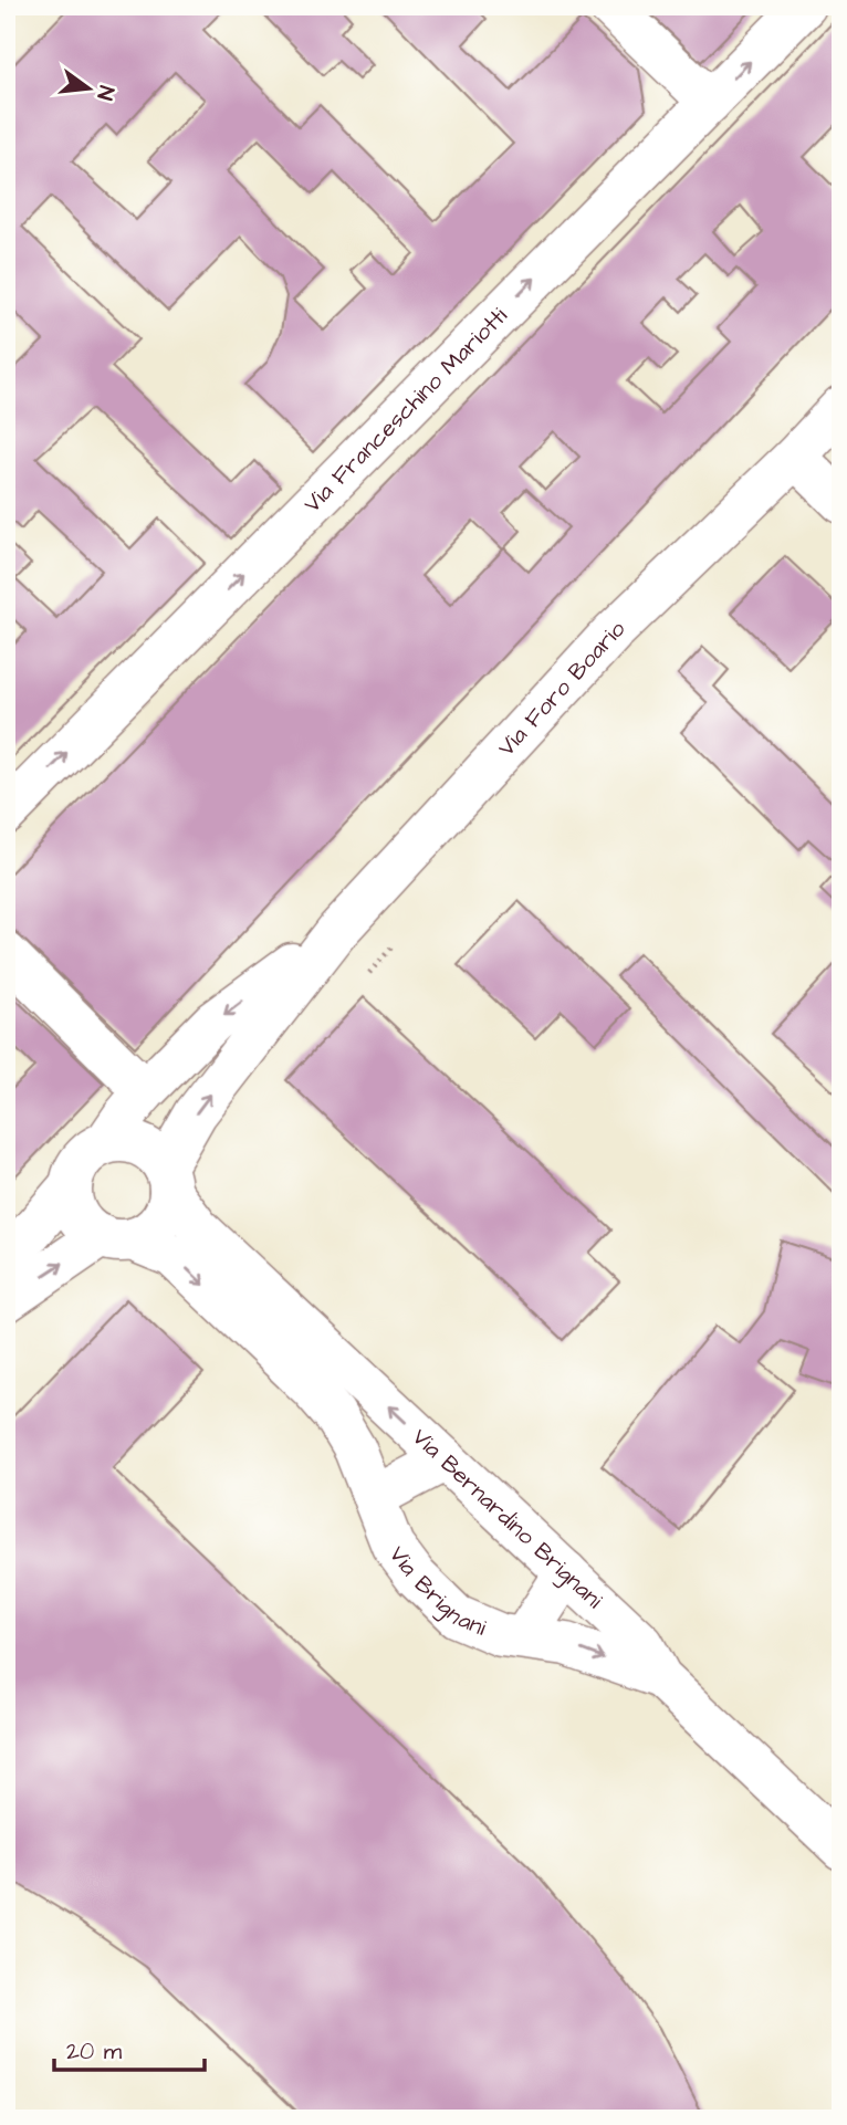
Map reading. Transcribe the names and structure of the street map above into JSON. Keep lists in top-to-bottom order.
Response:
{
  "streets": {
    "street": [
      "Via Franceschino Mariotti",
      "Via Foro Boario",
      "Via Bernardino Brignani",
      "Via Brignani"
    ]
  },
  "crossings": [
    ["Via Foro Boario", "Via Bernardino Brignani"],
    ["Via Foro Boario", "Via Brignani"],
    ["Via Bernardino Brignani", "Via Brignani"]
  ],
  "one_way": ["Via Franceschino Mariotti", "Via Brignani"],
  "scale_bar": "20 m",
  "north": "right"
}
